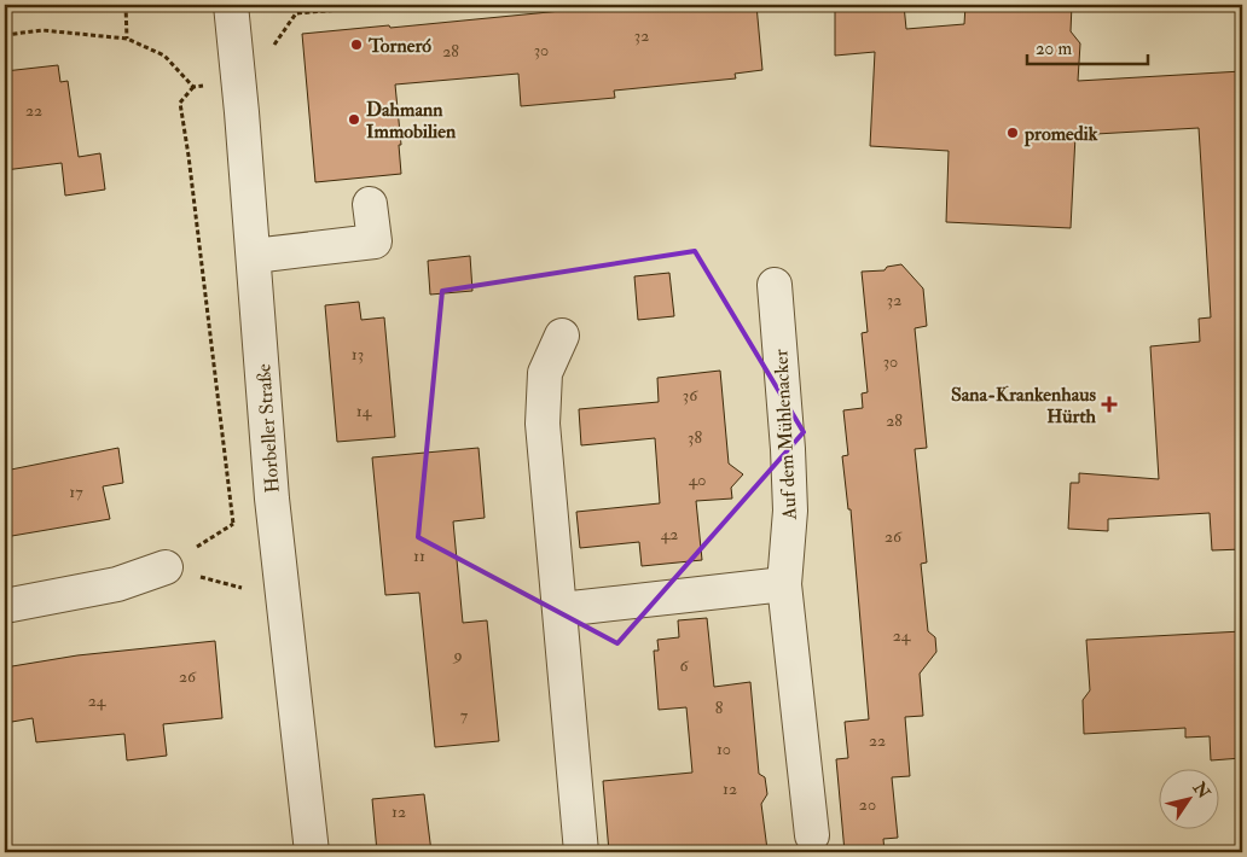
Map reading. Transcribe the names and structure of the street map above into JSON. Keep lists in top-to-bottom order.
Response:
{
  "streets": {
    "street": ["Horbeller Straße", "Auf dem Mühlenacker"]
  },
  "places": {
    "other": ["Torneró", "Dahmann Immobilien", "promedik"],
    "health": ["Sana-Krankenhaus Hürth"]
  },
  "house_numbers": [
    "32",
    "30",
    "28",
    "22",
    "32",
    "13",
    "30",
    "36",
    "14",
    "28",
    "38",
    "40",
    "17",
    "42",
    "26",
    "11",
    "24",
    "9",
    "6",
    "26",
    "24",
    "8",
    "7",
    "22",
    "10",
    "12",
    "20",
    "12"
  ],
  "scale_bar": "20 m",
  "north": "top right"
}
